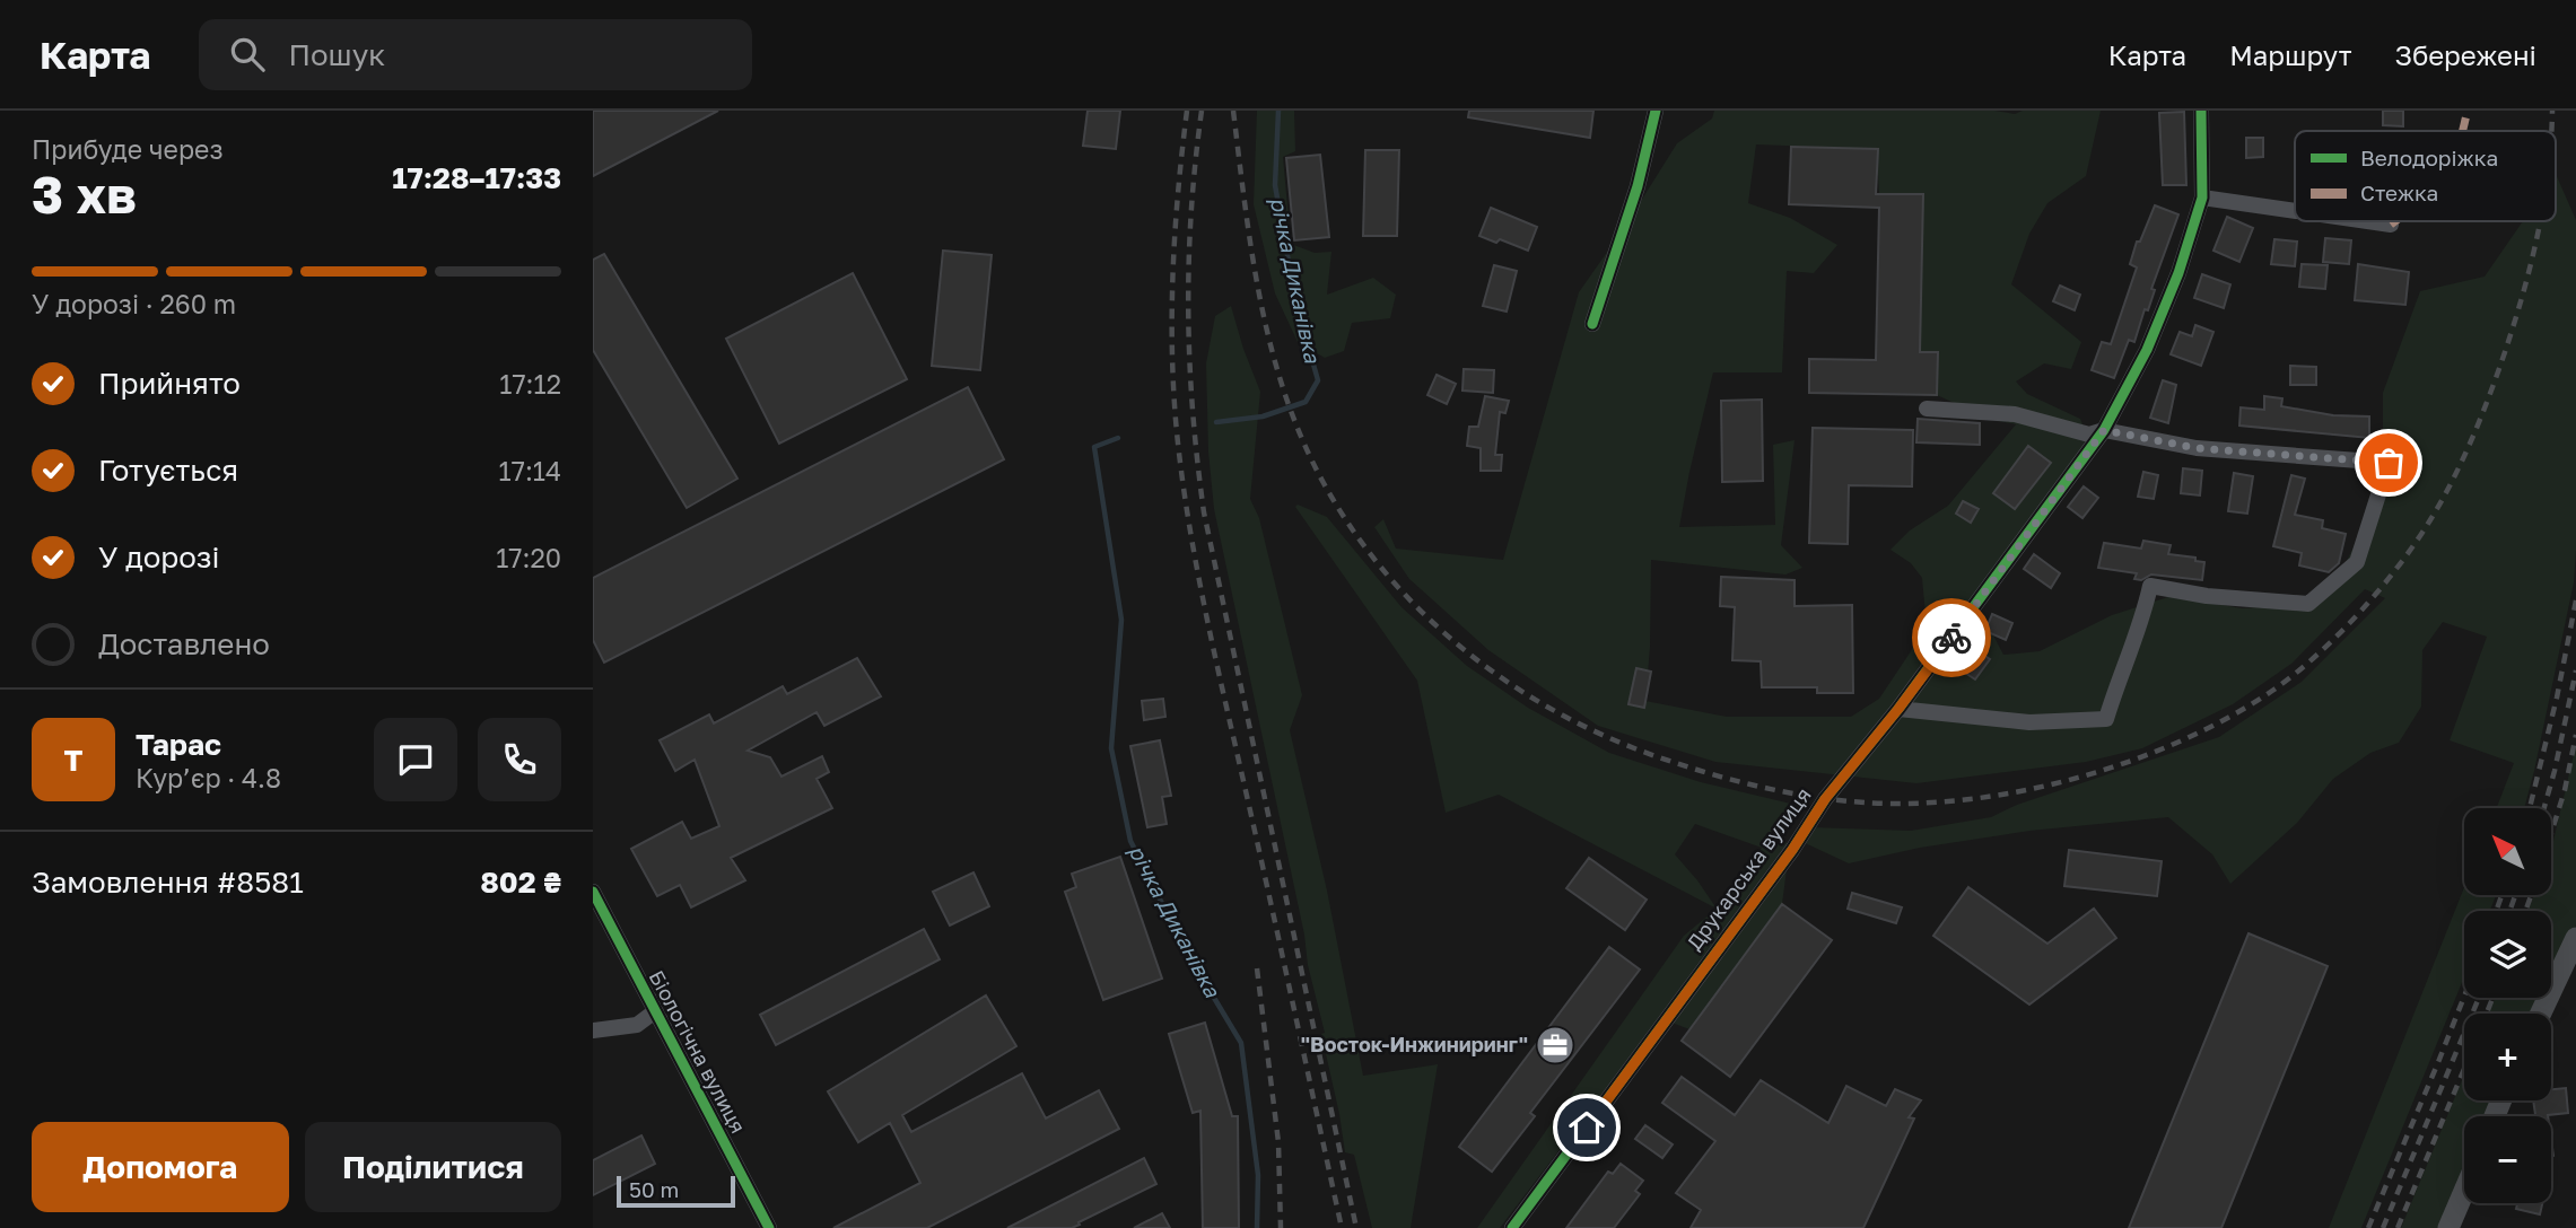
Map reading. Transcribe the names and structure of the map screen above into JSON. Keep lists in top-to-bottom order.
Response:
{
  "streets": {
    "street": ["Друкарська вулиця", "Біологічна вулиця"]
  },
  "water": ["річка Диканівка"],
  "places": {
    "office": ["\"Восток-Инжиниринг\""]
  },
  "legend": ["Велодоріжка", "Стежка"],
  "scale_bar": "50 m",
  "north": "top left",
  "page": {
    "header": "Карта",
    "search": "Пошук",
    "nav": ["Карта", "Маршрут", "Збережені"],
    "heading": ["3 хв", "Прибуде через", "17:28–17:33"],
    "panel": [
      "Тарас",
      "Кур’єр · 4.8",
      "Замовлення #8581",
      "802 ₴"
    ],
    "bar": "У дорозі · 260 m",
    "list": [
      ["Прийнято", "17:12"],
      ["Готується", "17:14"],
      ["У дорозі", "17:20"],
      "Доставлено"
    ],
    "round": "Т",
    "map_buttons": ["+", "−"],
    "buttons": ["Допомога", "Поділитися"],
    "scale": "50 m"
  }
}
